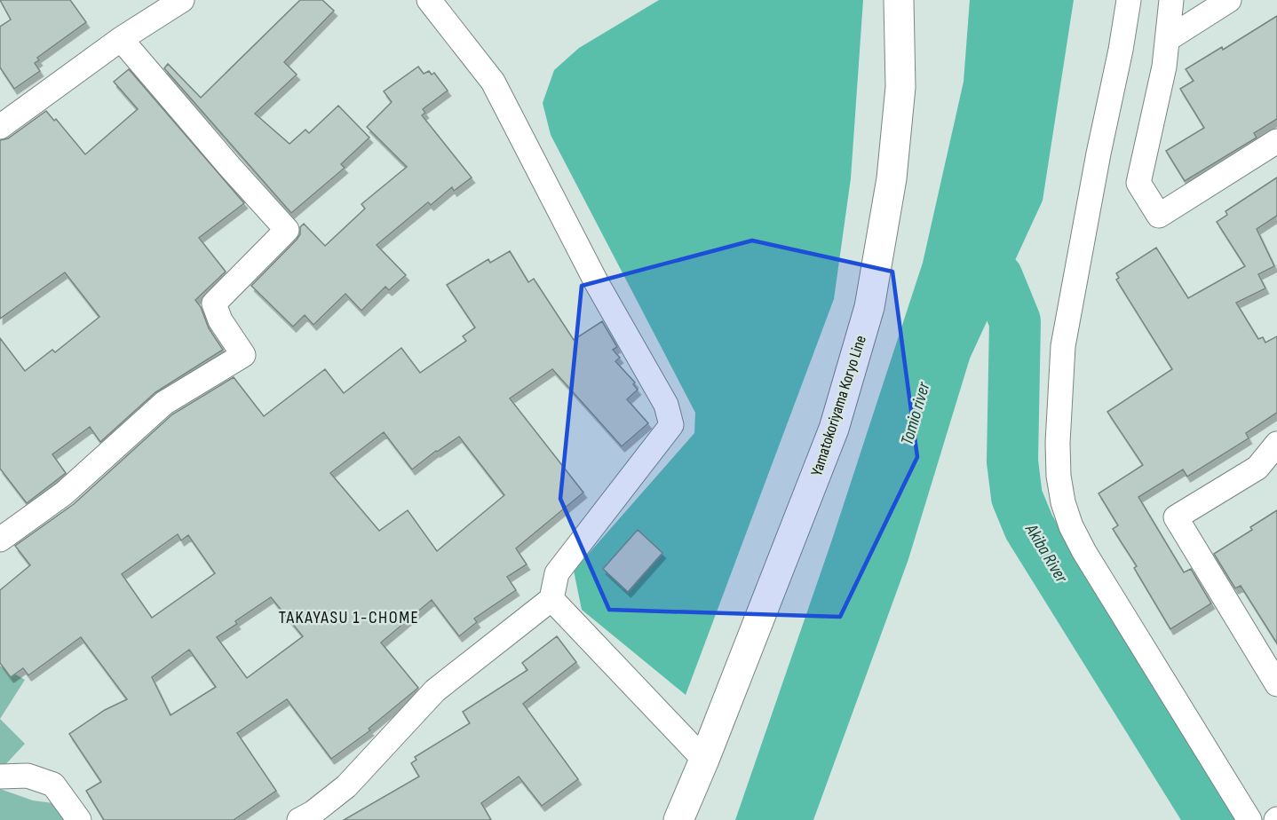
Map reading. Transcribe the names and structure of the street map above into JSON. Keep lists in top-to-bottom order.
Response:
{
  "streets": {
    "main road": ["Yamatokoriyama Koryo Line"]
  },
  "districts": ["TAKAYASU 1-CHOME"],
  "water": ["Tomio river", "Akiba River"]
}
